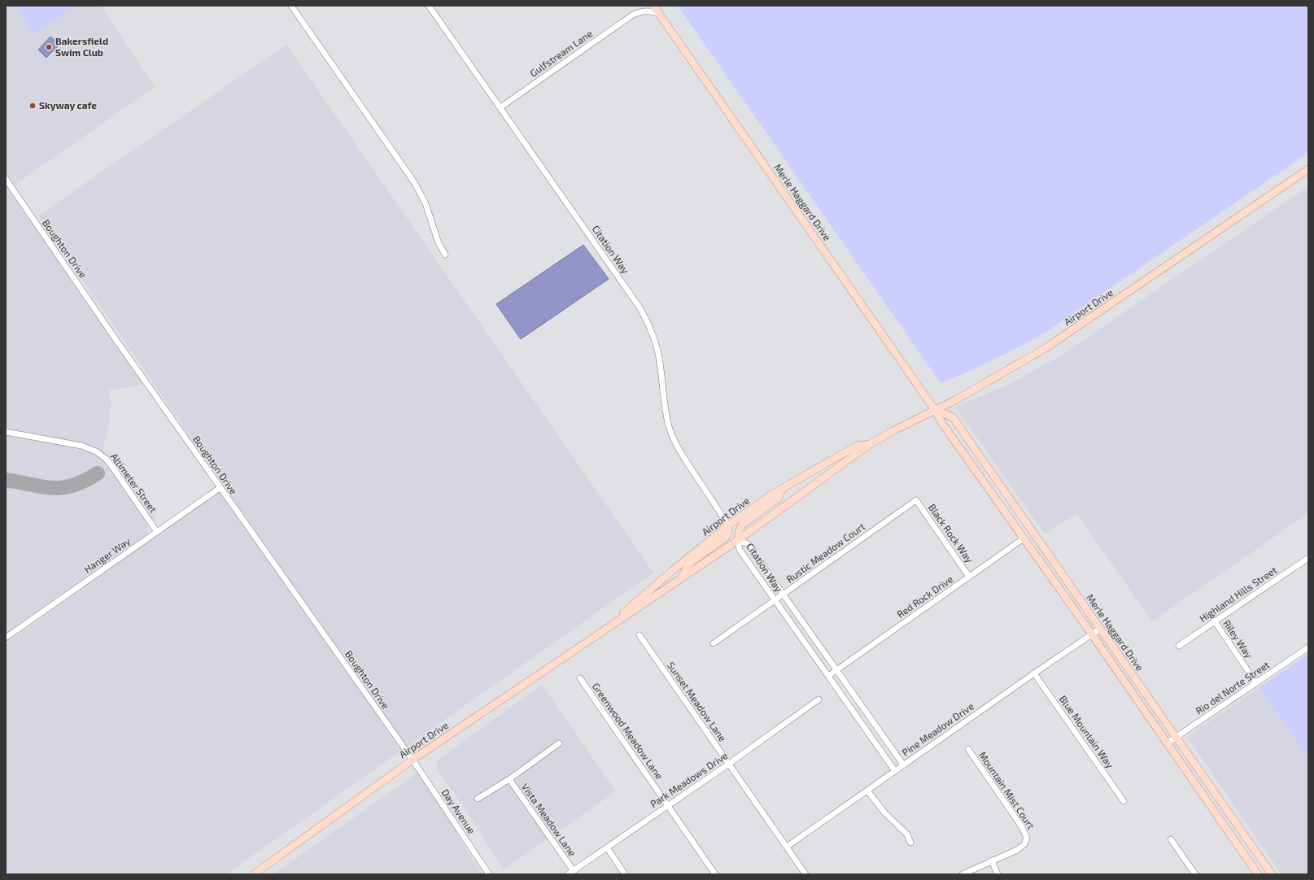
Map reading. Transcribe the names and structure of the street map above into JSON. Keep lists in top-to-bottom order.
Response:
{
  "streets": {
    "main road": ["Merle Haggard Drive", "Airport Drive"],
    "street": [
      "Gulfstream Lane",
      "Boughton Drive",
      "Citation Way",
      "Altimeter Street",
      "Black Rock Way",
      "Rustic Meadow Court",
      "Hanger Way",
      "Highland Hills Street",
      "Red Rock Drive",
      "Riley Way",
      "Rio del Norte Street",
      "Sunset Meadow Lane",
      "Pine Meadow Drive",
      "Greenwood Meadow Lane",
      "Blue Mountain Way",
      "Park Meadows Drive",
      "Mountain Mist Court",
      "Day Avenue",
      "Vista Meadow Lane"
    ]
  },
  "crossings": [
    ["Gulfstream Lane", "Merle Haggard Drive"],
    ["Gulfstream Lane", "Citation Way"],
    ["Merle Haggard Drive", "Airport Drive"],
    ["Merle Haggard Drive", "Red Rock Drive"],
    ["Merle Haggard Drive", "Rio del Norte Street"],
    ["Merle Haggard Drive", "Pine Meadow Drive"],
    ["Boughton Drive", "Airport Drive"],
    ["Boughton Drive", "Hanger Way"],
    ["Boughton Drive", "Day Avenue"],
    ["Citation Way", "Airport Drive"],
    ["Citation Way", "Rustic Meadow Court"],
    ["Citation Way", "Red Rock Drive"],
    ["Citation Way", "Pine Meadow Drive"],
    ["Airport Drive", "Day Avenue"],
    ["Altimeter Street", "Hanger Way"],
    ["Black Rock Way", "Rustic Meadow Court"],
    ["Black Rock Way", "Red Rock Drive"],
    ["Highland Hills Street", "Riley Way"],
    ["Riley Way", "Rio del Norte Street"],
    ["Sunset Meadow Lane", "Pine Meadow Drive"],
    ["Sunset Meadow Lane", "Park Meadows Drive"],
    ["Pine Meadow Drive", "Blue Mountain Way"],
    ["Greenwood Meadow Lane", "Park Meadows Drive"],
    ["Park Meadows Drive", "Vista Meadow Lane"]
  ],
  "places": ["Bakersfield Swim Club", "Skyway cafe"]
}
